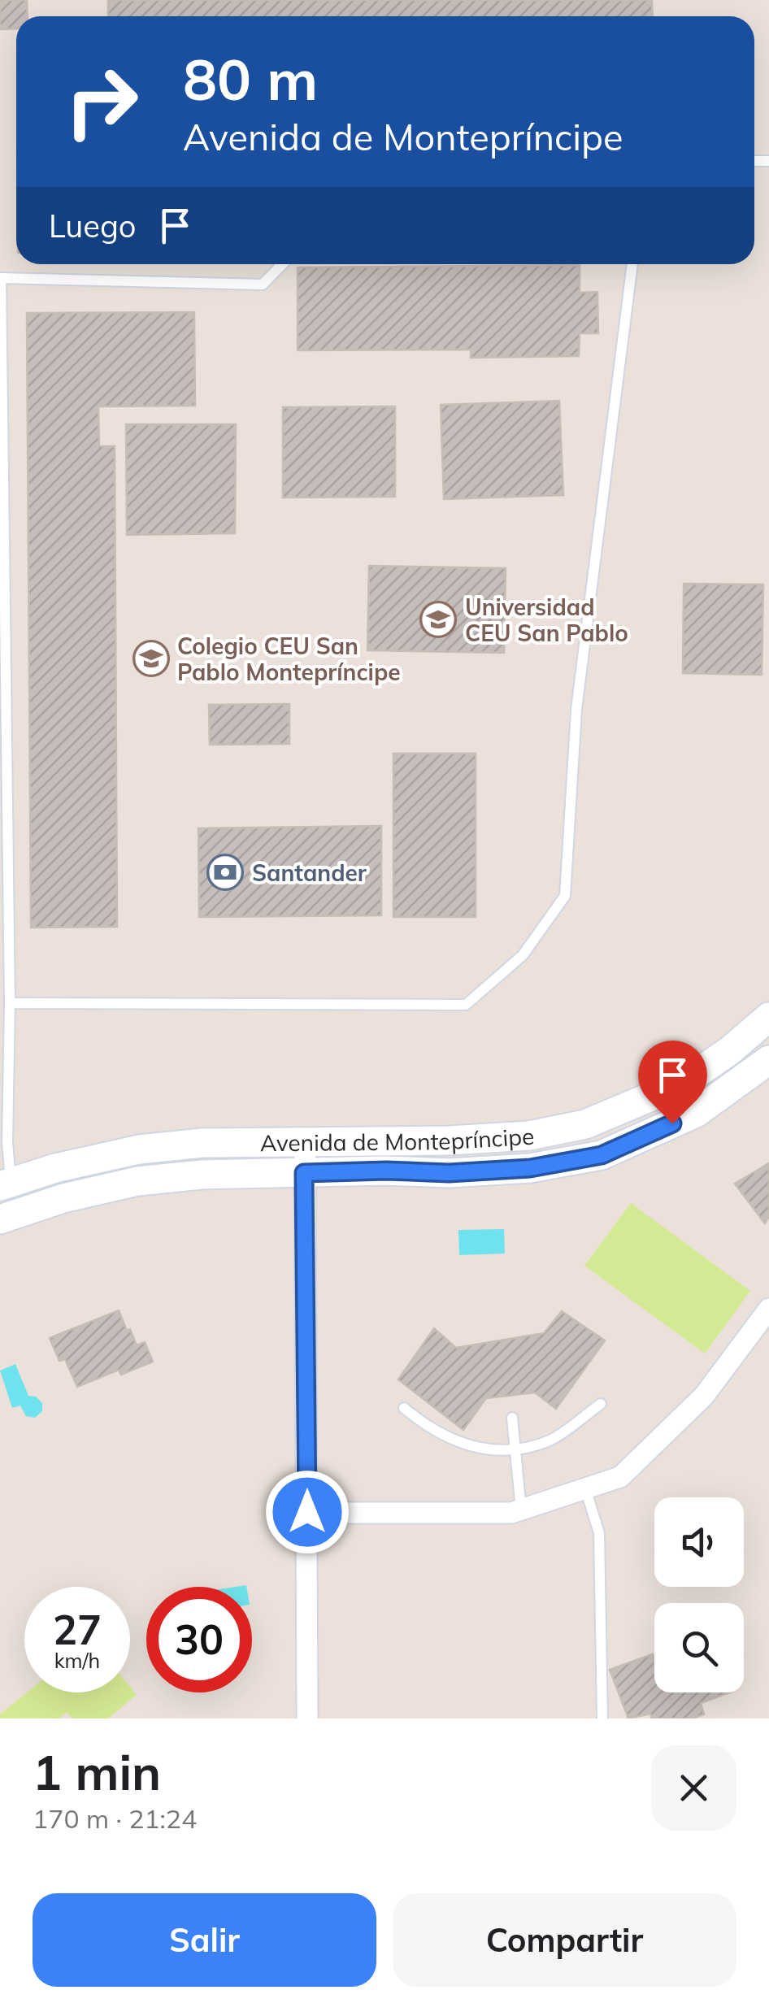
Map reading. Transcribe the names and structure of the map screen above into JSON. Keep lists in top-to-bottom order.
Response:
{
  "streets": {
    "street": ["Avenida de Montepríncipe"]
  },
  "places": {
    "school or university": ["Universidad CEU San Pablo", "Colegio CEU San Pablo Montepríncipe"],
    "bank": ["Santander"]
  },
  "page": {
    "turn": ["80 m", "Avenida de Montepríncipe"],
    "then": "Luego",
    "speed": "27 km/h",
    "limit": "30",
    "heading": ["1 min", "170 m · 21:24"],
    "buttons": ["Salir", "Compartir"]
  }
}
